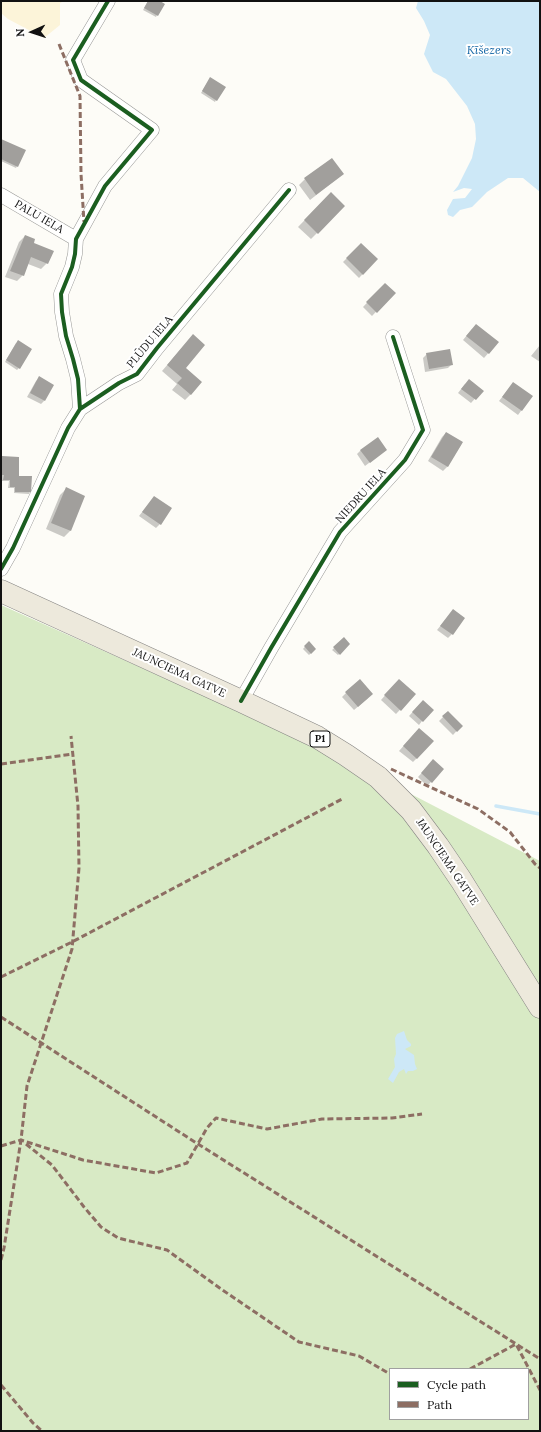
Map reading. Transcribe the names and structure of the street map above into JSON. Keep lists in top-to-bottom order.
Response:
{
  "streets": {
    "main road": ["JAUNCIEMA GATVE", "P1"],
    "street": ["PALU IELA", "PLŪDU IELA", "NIEDRU IELA"]
  },
  "crossings": [
    ["NIEDRU IELA", "JAUNCIEMA GATVE"]
  ],
  "water": ["Ķīšezers"],
  "legend": ["Cycle path", "Path"],
  "north": "left"
}
